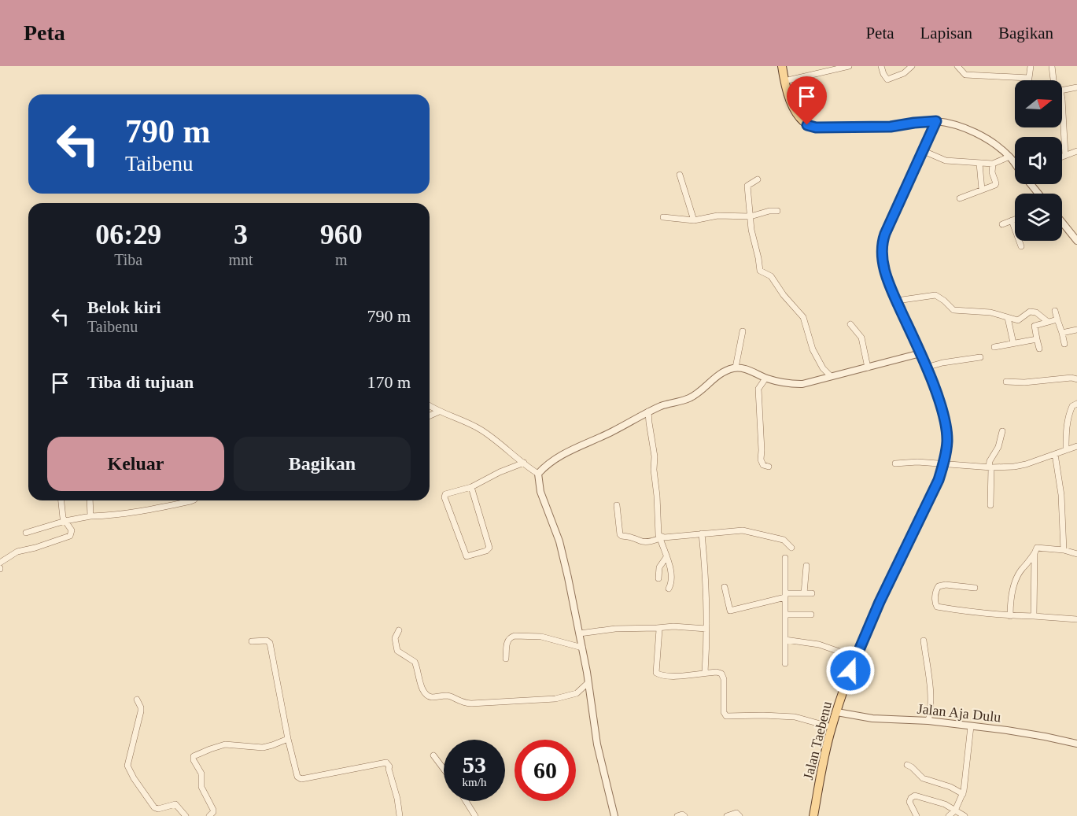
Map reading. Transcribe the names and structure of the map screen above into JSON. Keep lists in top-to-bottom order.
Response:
{
  "streets": {
    "main road": ["Jalan Taebenu"],
    "street": ["Jalan Aja Dulu"]
  },
  "crossings": [
    ["Jalan Aja Dulu", "Jalan Taebenu"]
  ],
  "north": "right",
  "page": {
    "header": "Peta",
    "nav": ["Peta", "Lapisan", "Bagikan"],
    "turn": ["790 m", "Taibenu"],
    "eta": [
      "06:29",
      "Tiba",
      "3",
      "mnt",
      "960",
      "m"
    ],
    "list": [
      {
        "name": "Belok kiri",
        "note": "Taibenu",
        "value": "790 m"
      },
      {
        "name": "Tiba di tujuan",
        "value": "170 m"
      }
    ],
    "buttons": ["Keluar", "Bagikan"],
    "speed": "53 km/h",
    "limit": "60"
  }
}
